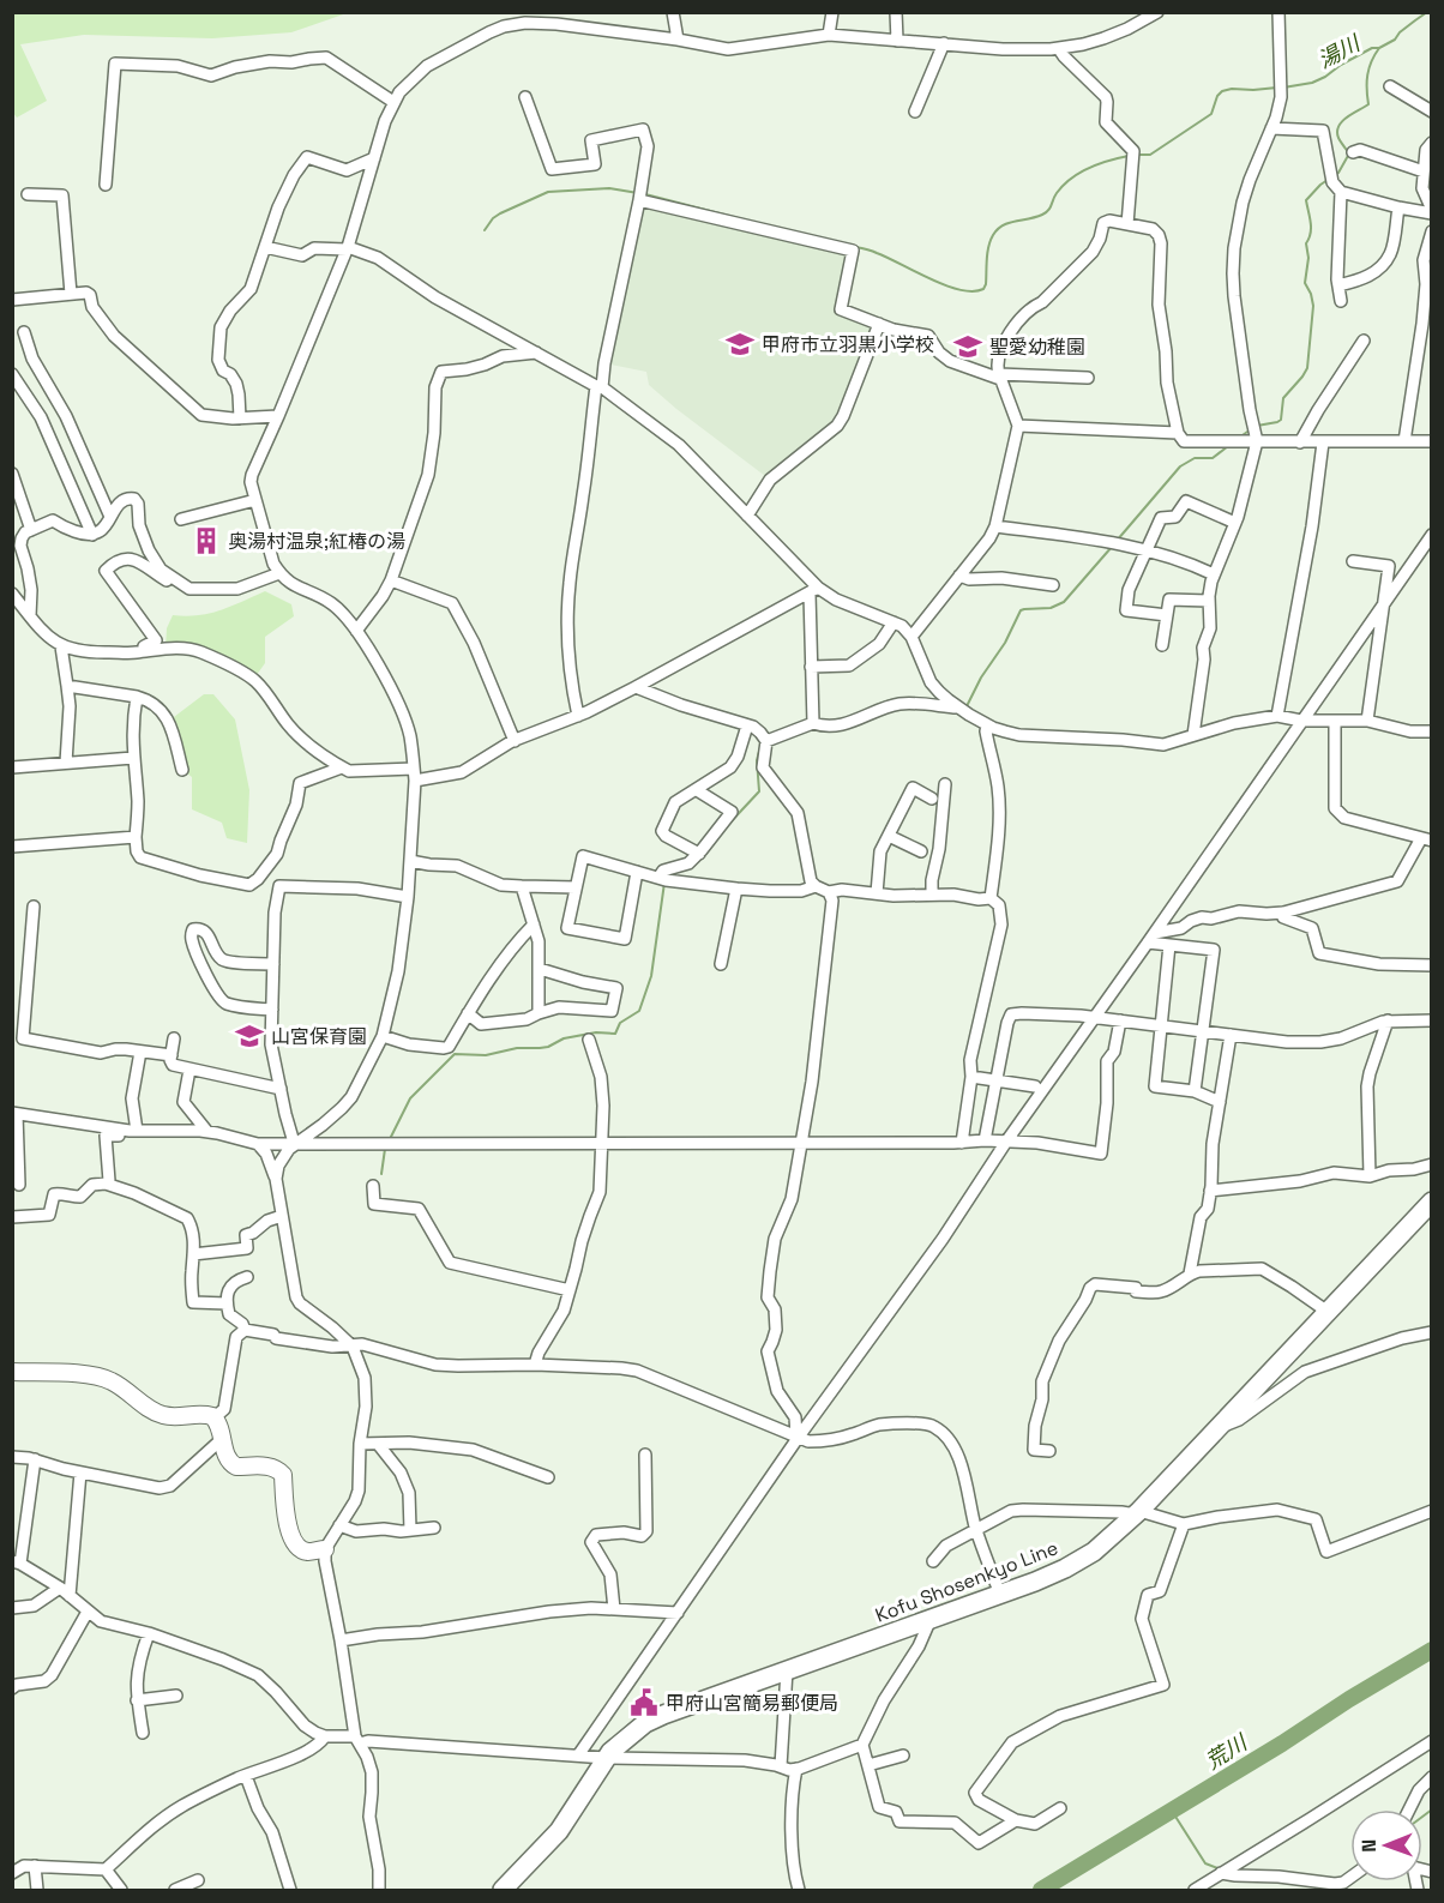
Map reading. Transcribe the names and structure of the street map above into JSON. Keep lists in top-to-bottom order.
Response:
{
  "streets": {
    "main road": ["Kofu Shosenkyo Line"]
  },
  "water": ["湯川", "荒川"],
  "places": {
    "school or university": ["甲府市立羽黒小学校", "聖愛幼稚園", "山宮保育園"],
    "building": ["奥湯村温泉;紅椿の湯"],
    "public building": ["甲府山宮簡易郵便局"]
  },
  "north": "left"
}
